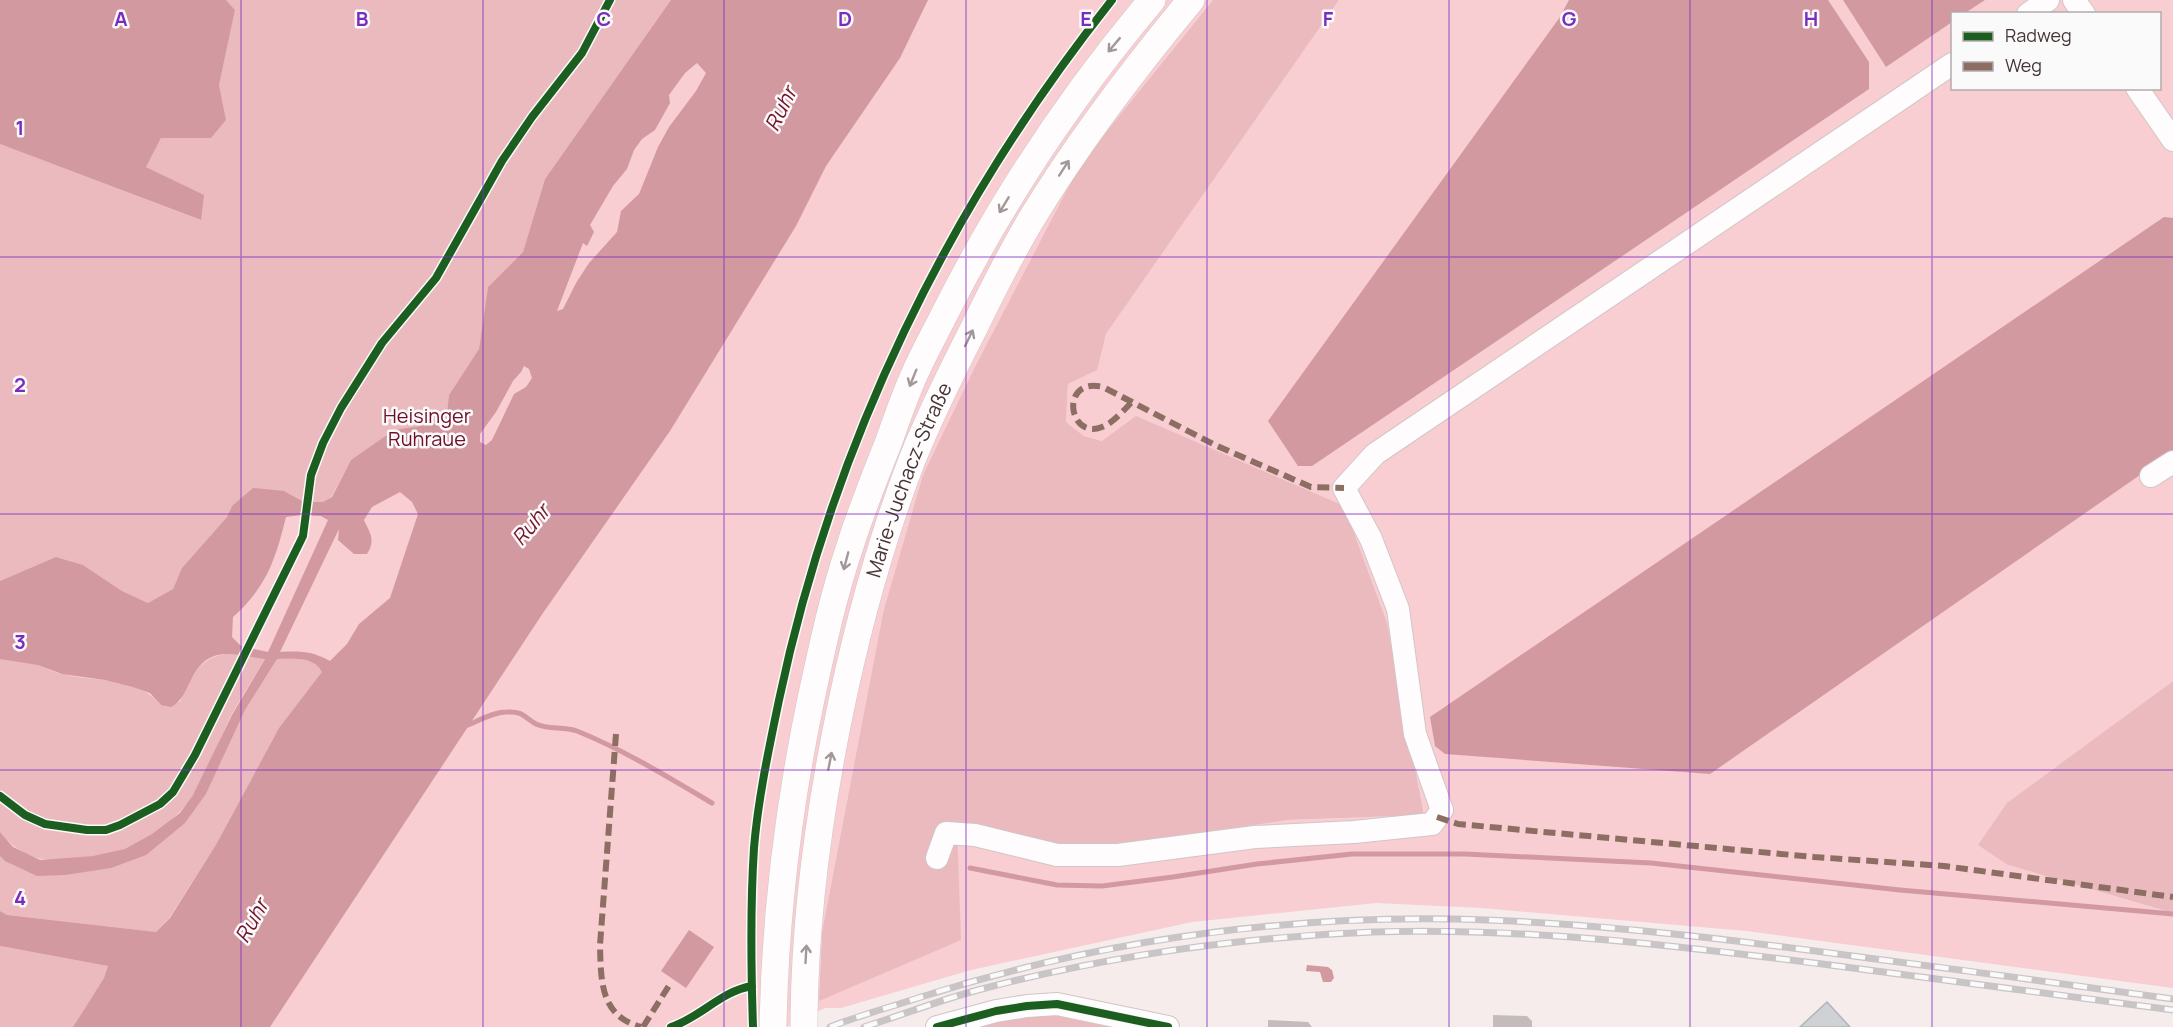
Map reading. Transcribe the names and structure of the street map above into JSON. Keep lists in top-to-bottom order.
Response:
{
  "streets": {
    "main road": ["Marie-Juchacz-Straße"]
  },
  "water": ["Ruhr"],
  "parks": ["Heisinger Ruhraue"],
  "legend": ["Radweg", "Weg"],
  "grid": {
    "columns": [
      "A",
      "B",
      "C",
      "D",
      "E",
      "F",
      "G",
      "H"
    ],
    "rows": [
      "1",
      "2",
      "3",
      "4"
    ]
  }
}
